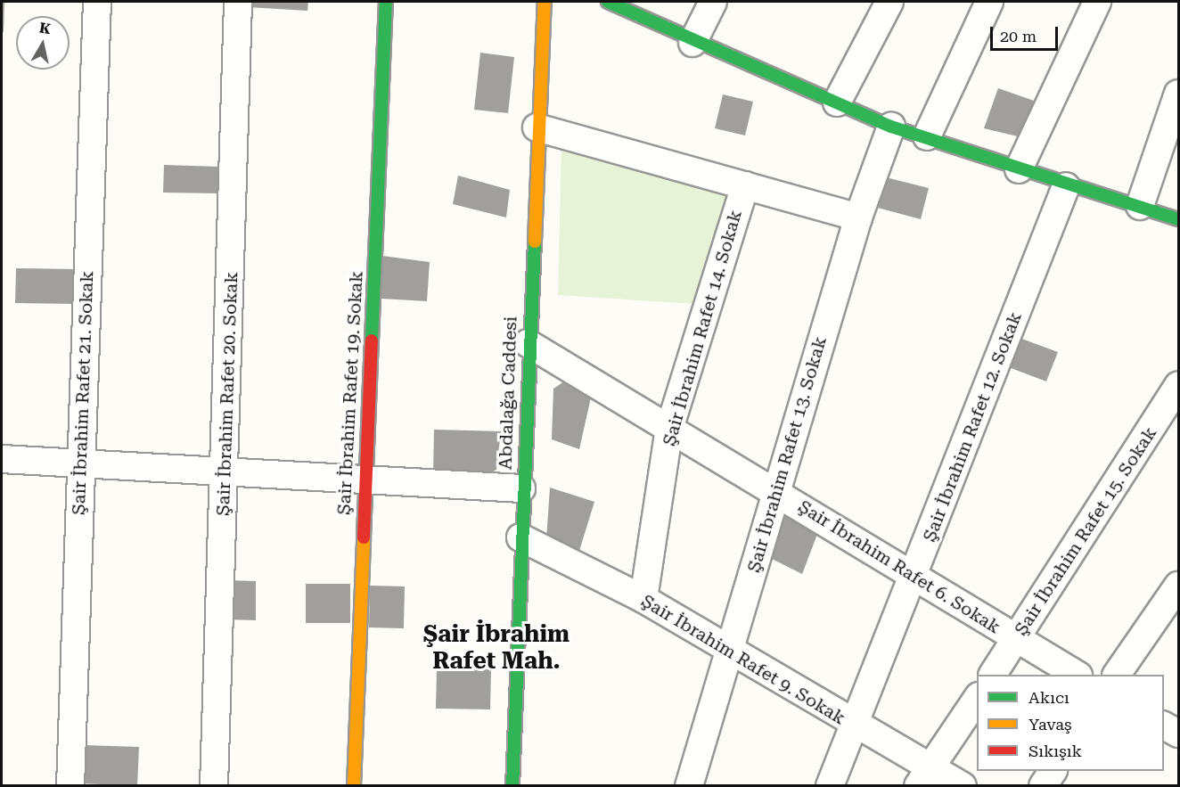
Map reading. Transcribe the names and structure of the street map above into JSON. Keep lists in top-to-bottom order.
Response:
{
  "streets": {
    "street": [
      "Şair İbrahim Rafet 14. Sokak",
      "Şair İbrahim Rafet 21. Sokak",
      "Şair İbrahim Rafet 19. Sokak",
      "Abdalağa Caddesi",
      "Şair İbrahim Rafet 20. Sokak",
      "Şair İbrahim Rafet 12. Sokak",
      "Şair İbrahim Rafet 13. Sokak",
      "Şair İbrahim Rafet 15. Sokak",
      "Şair İbrahim Rafet 6. Sokak",
      "Şair İbrahim Rafet 9. Sokak"
    ]
  },
  "crossings": [
    ["Şair İbrahim Rafet 14. Sokak", "Şair İbrahim Rafet 6. Sokak"],
    ["Şair İbrahim Rafet 14. Sokak", "Şair İbrahim Rafet 9. Sokak"],
    ["Abdalağa Caddesi", "Şair İbrahim Rafet 6. Sokak"],
    ["Abdalağa Caddesi", "Şair İbrahim Rafet 9. Sokak"],
    ["Şair İbrahim Rafet 12. Sokak", "Şair İbrahim Rafet 6. Sokak"],
    ["Şair İbrahim Rafet 12. Sokak", "Şair İbrahim Rafet 9. Sokak"],
    ["Şair İbrahim Rafet 13. Sokak", "Şair İbrahim Rafet 6. Sokak"],
    ["Şair İbrahim Rafet 13. Sokak", "Şair İbrahim Rafet 9. Sokak"],
    ["Şair İbrahim Rafet 15. Sokak", "Şair İbrahim Rafet 6. Sokak"]
  ],
  "districts": ["Şair İbrahim Rafet Mah."],
  "legend": ["Akıcı", "Yavaş", "Sıkışık"],
  "scale_bar": "20 m",
  "north": "top"
}
